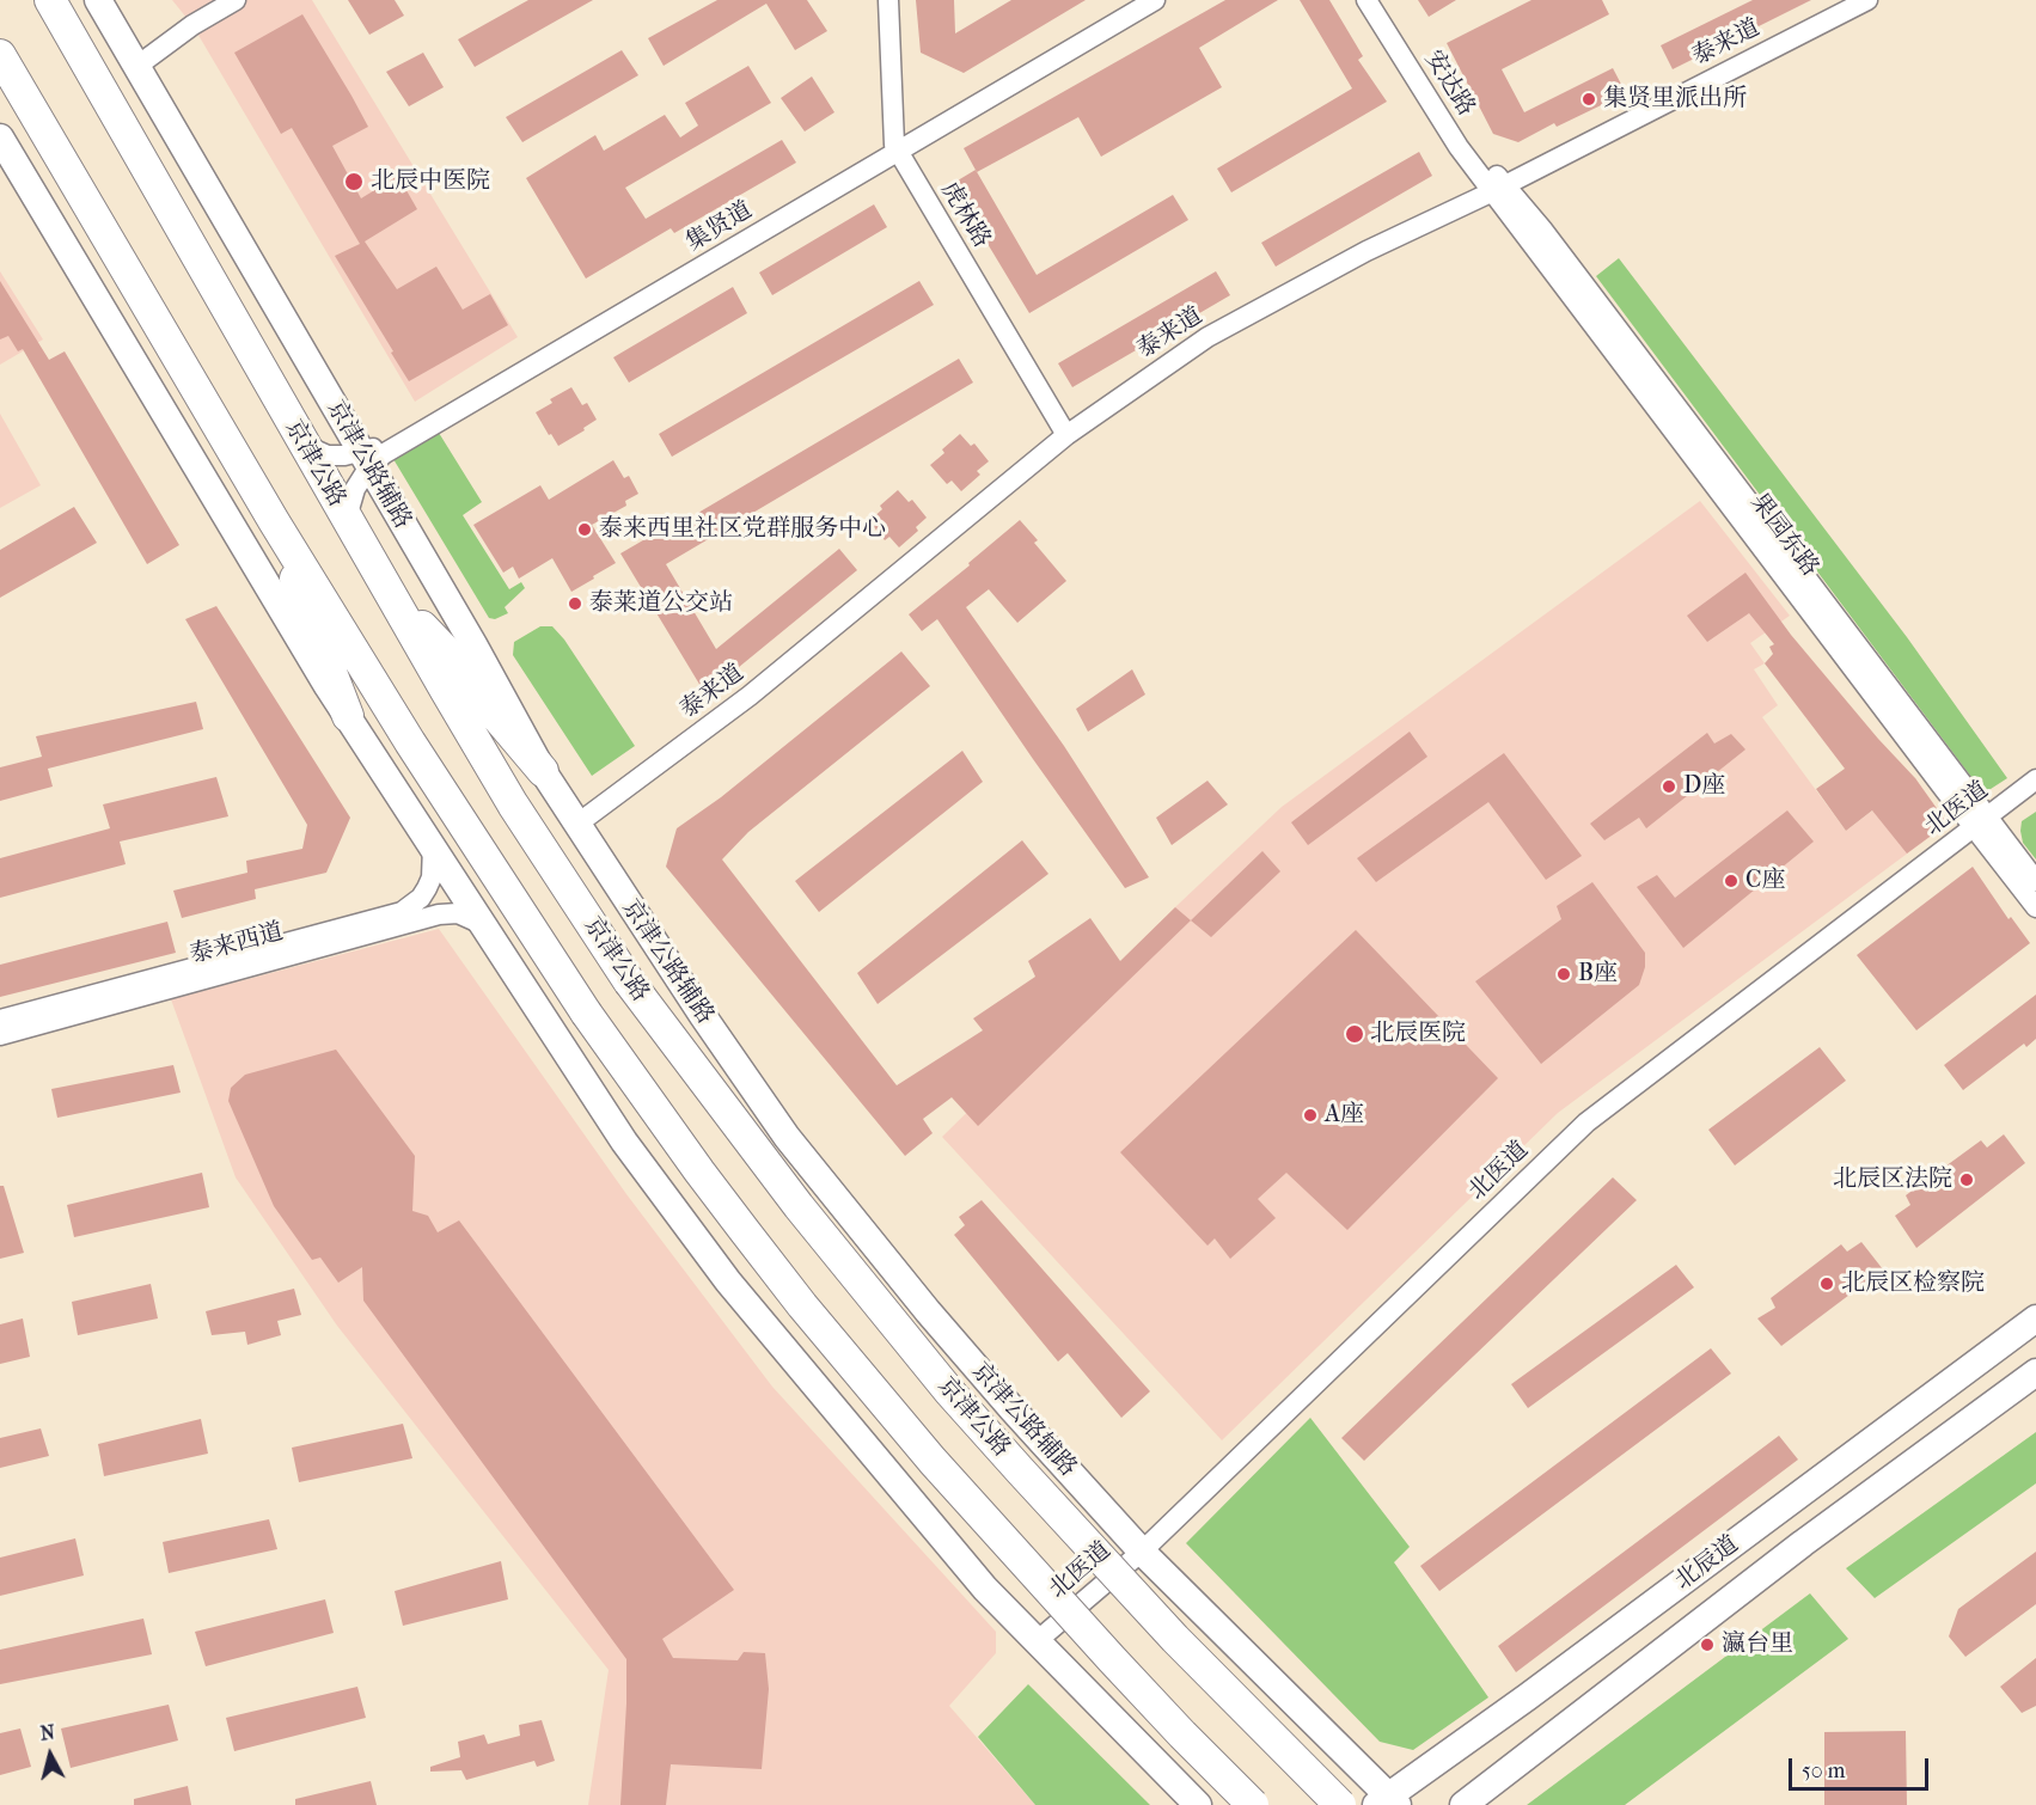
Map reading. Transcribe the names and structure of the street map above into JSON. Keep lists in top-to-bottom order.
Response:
{
  "streets": {
    "highway": ["京津公路"],
    "main road": ["京津公路辅路", "北辰道"],
    "street": [
      "泰来道",
      "安达路",
      "虎林路",
      "集贤道",
      "果园东路",
      "北医道",
      "泰来西道"
    ]
  },
  "crossings": [
    ["泰来道", "安达路"],
    ["泰来道", "虎林路"],
    ["泰来道", "京津公路辅路"],
    ["泰来道", "果园东路"],
    ["安达路", "果园东路"],
    ["虎林路", "集贤道"],
    ["集贤道", "京津公路"],
    ["集贤道", "京津公路辅路"],
    ["京津公路辅路", "北医道"],
    ["京津公路辅路", "北辰道"],
    ["果园东路", "北医道"]
  ],
  "places": [
    "集贤里派出所",
    "北辰中医院",
    "泰来西里社区党群服务中心",
    "泰莱道公交站",
    "D座",
    "C座",
    "B座",
    "北辰医院",
    "A座",
    "北辰区法院",
    "北辰区检察院",
    "瀛台里"
  ],
  "scale_bar": "50 m",
  "north": "top"
}
